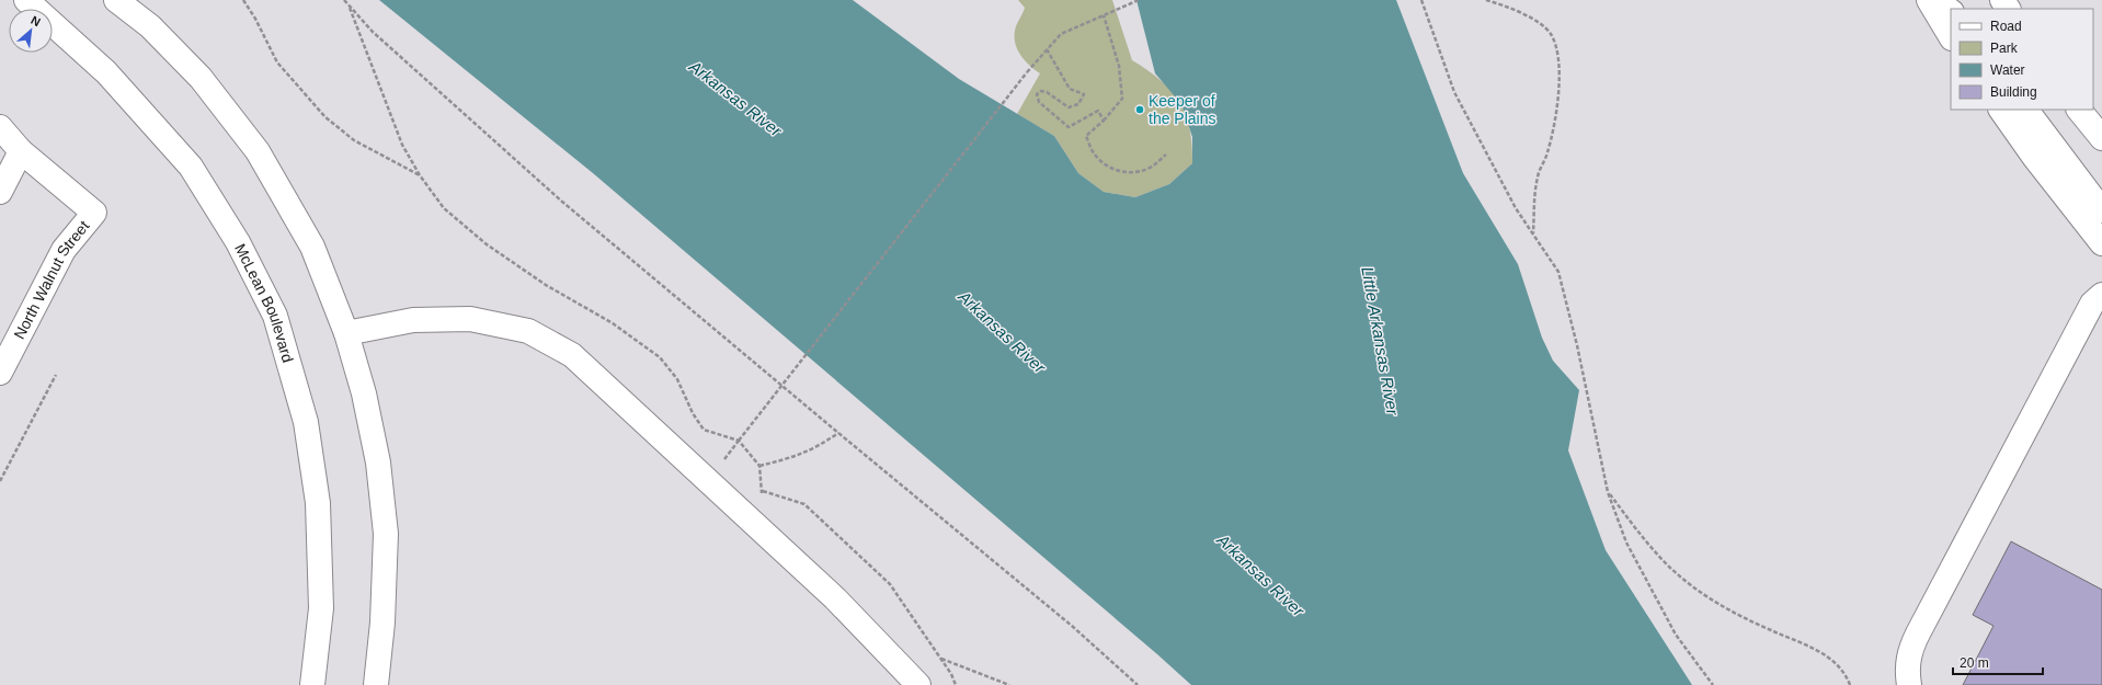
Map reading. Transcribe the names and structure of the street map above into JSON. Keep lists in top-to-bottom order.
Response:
{
  "streets": {
    "main road": ["North Walnut Street", "McLean Boulevard"]
  },
  "water": ["Arkansas River", "Little Arkansas River"],
  "places": ["Keeper of the Plains"],
  "legend": [
    "Road",
    "Park",
    "Water",
    "Building"
  ],
  "scale_bar": "20 m",
  "north": "top right"
}
